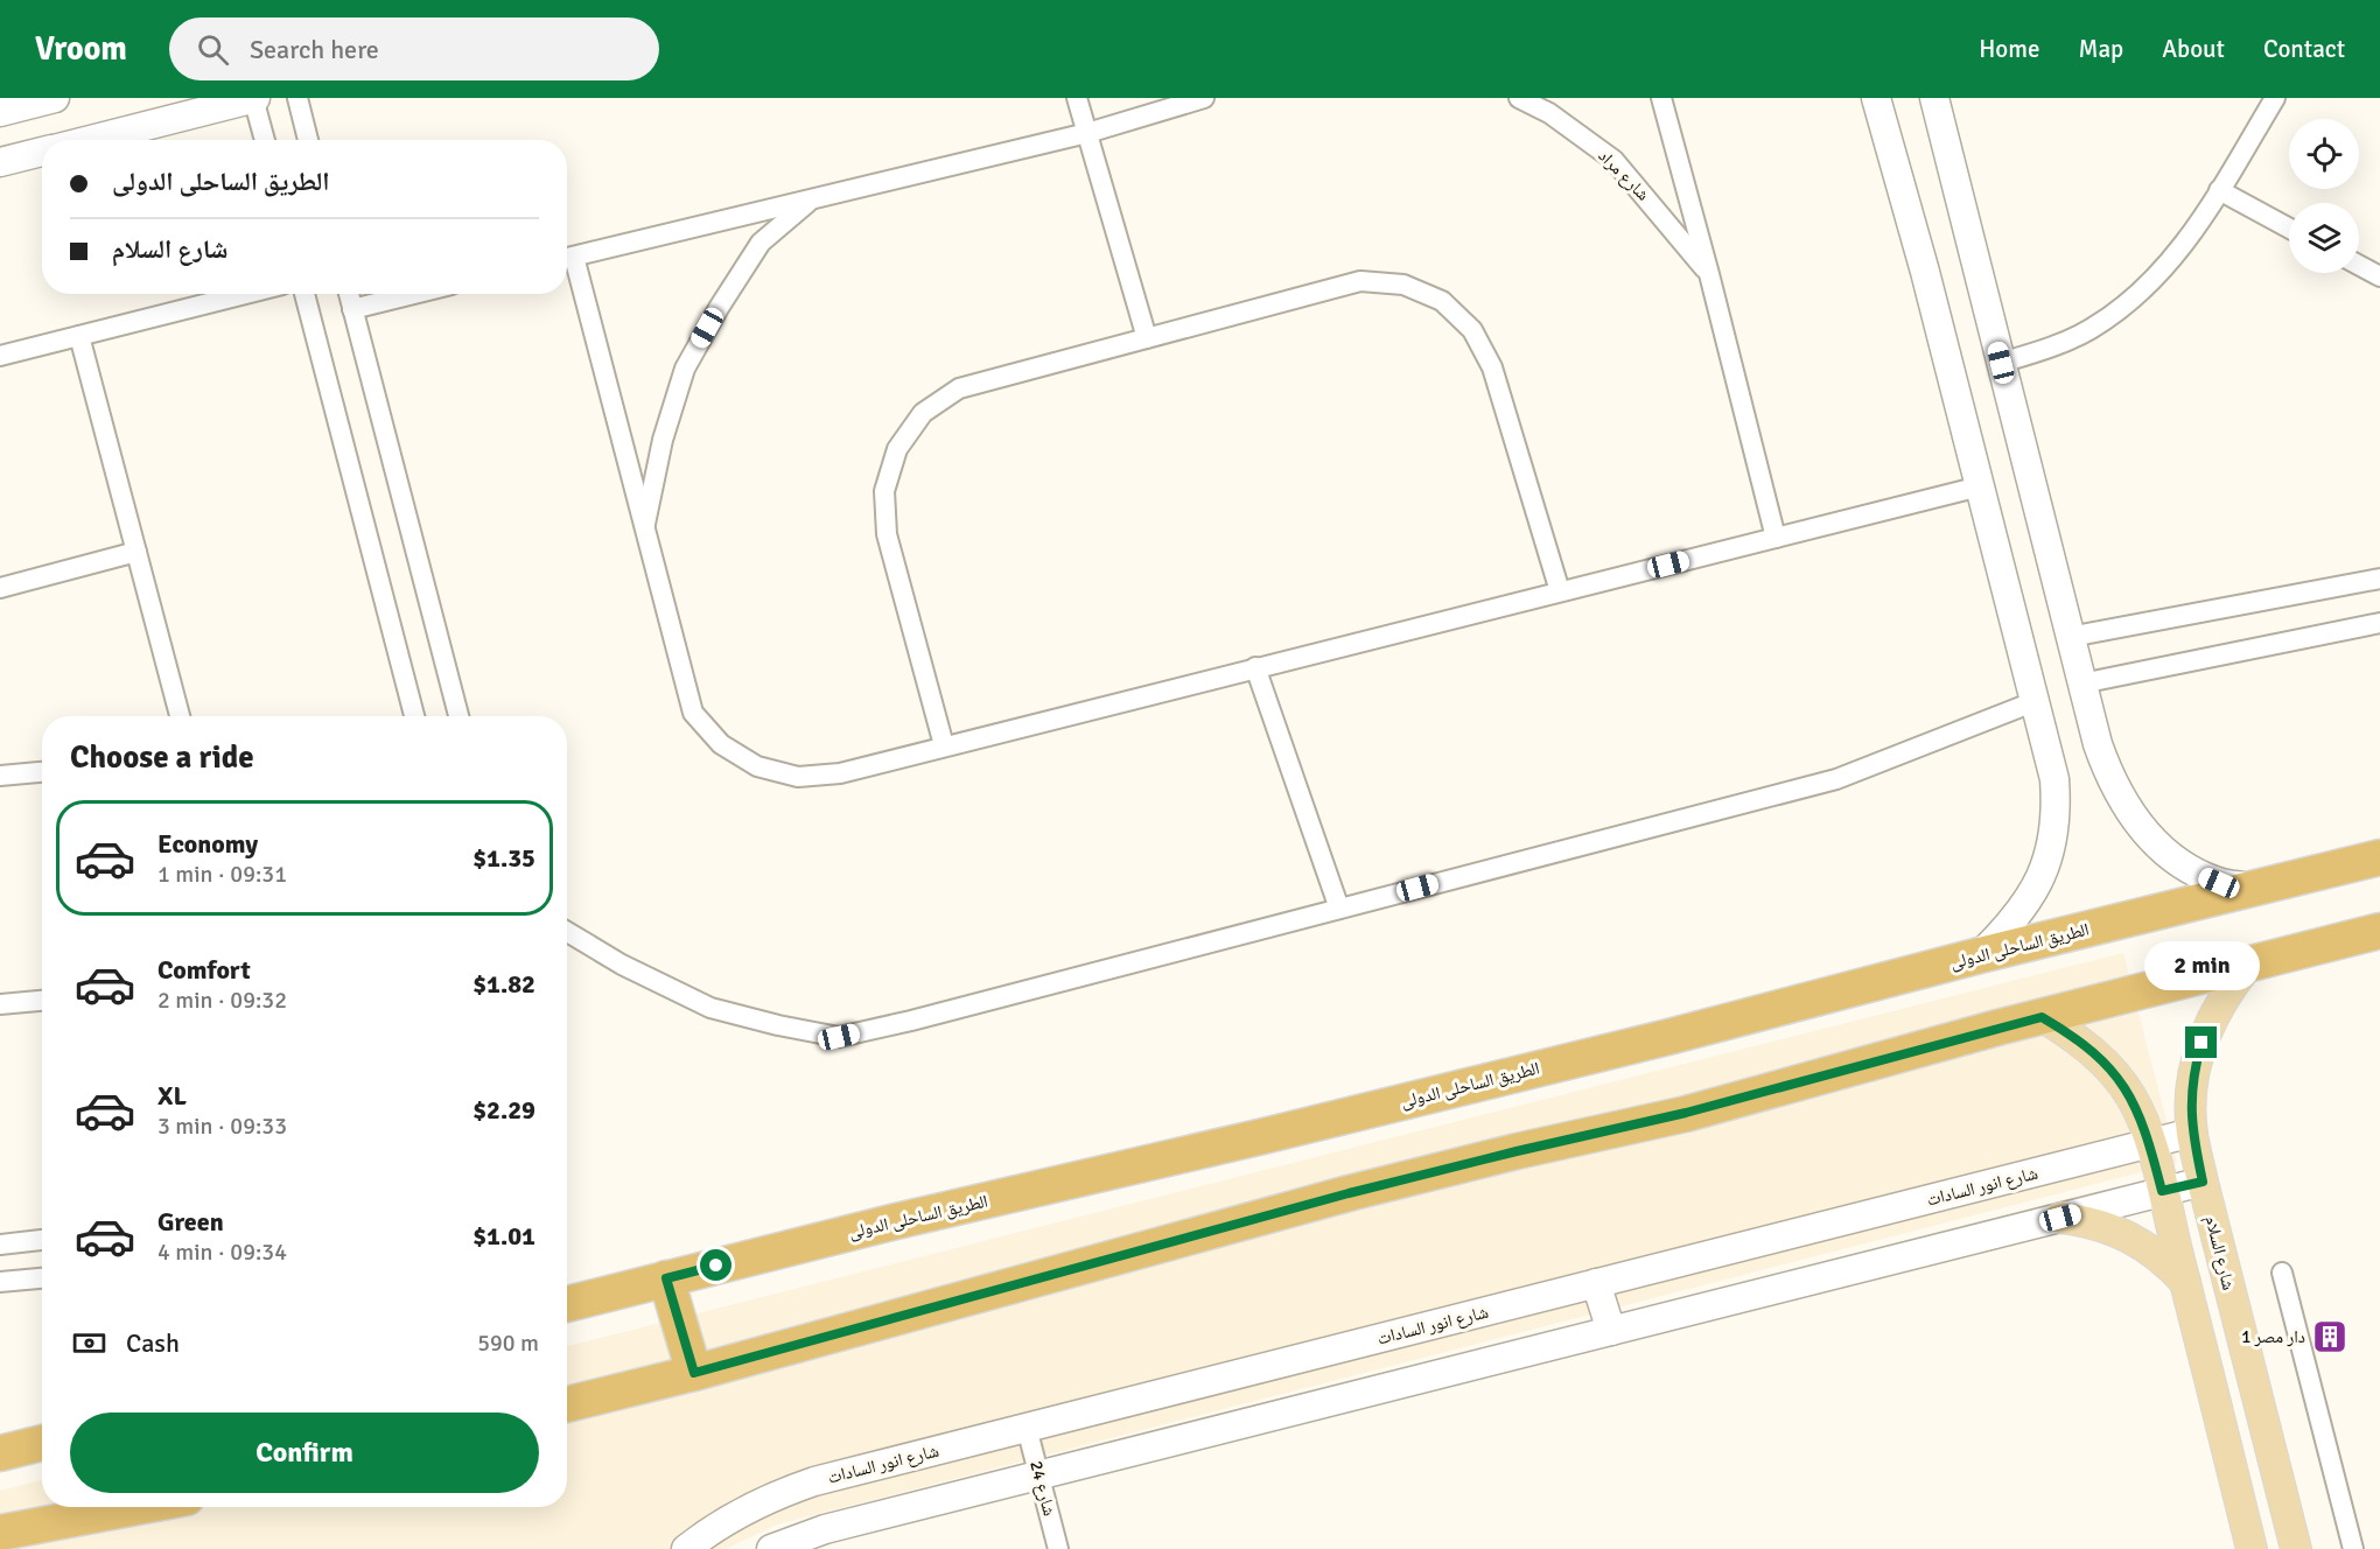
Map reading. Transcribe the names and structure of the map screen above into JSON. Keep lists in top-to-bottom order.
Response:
{
  "streets": {
    "highway": ["الطريق الساحلى الدولى"],
    "main road": ["شارع انور السادات", "شارع السلام"],
    "street": ["شارع مراد", "شارع 24"]
  },
  "crossings": [
    ["شارع انور السادات", "شارع السلام"],
    ["شارع انور السادات", "شارع 24"]
  ],
  "places": {
    "building": ["دار مصر 1"]
  },
  "page": {
    "header": "Vroom",
    "search": "Search here",
    "nav": [
      "Home",
      "Map",
      "About",
      "Contact"
    ],
    "banner": ["الطريق الساحلى الدولى", "شارع السلام"],
    "heading": "Choose a ride",
    "list": [
      {
        "name": "Economy",
        "note": "1 min · 09:31",
        "value": "$1.35"
      },
      {
        "name": "Comfort",
        "note": "2 min · 09:32",
        "value": "$1.82"
      },
      {
        "name": "XL",
        "note": "3 min · 09:33",
        "value": "$2.29"
      },
      {
        "name": "Green",
        "note": "4 min · 09:34",
        "value": "$1.01"
      }
    ],
    "bubble": "2 min",
    "pay": ["Cash", "590 m"],
    "buttons": "Confirm"
  }
}
